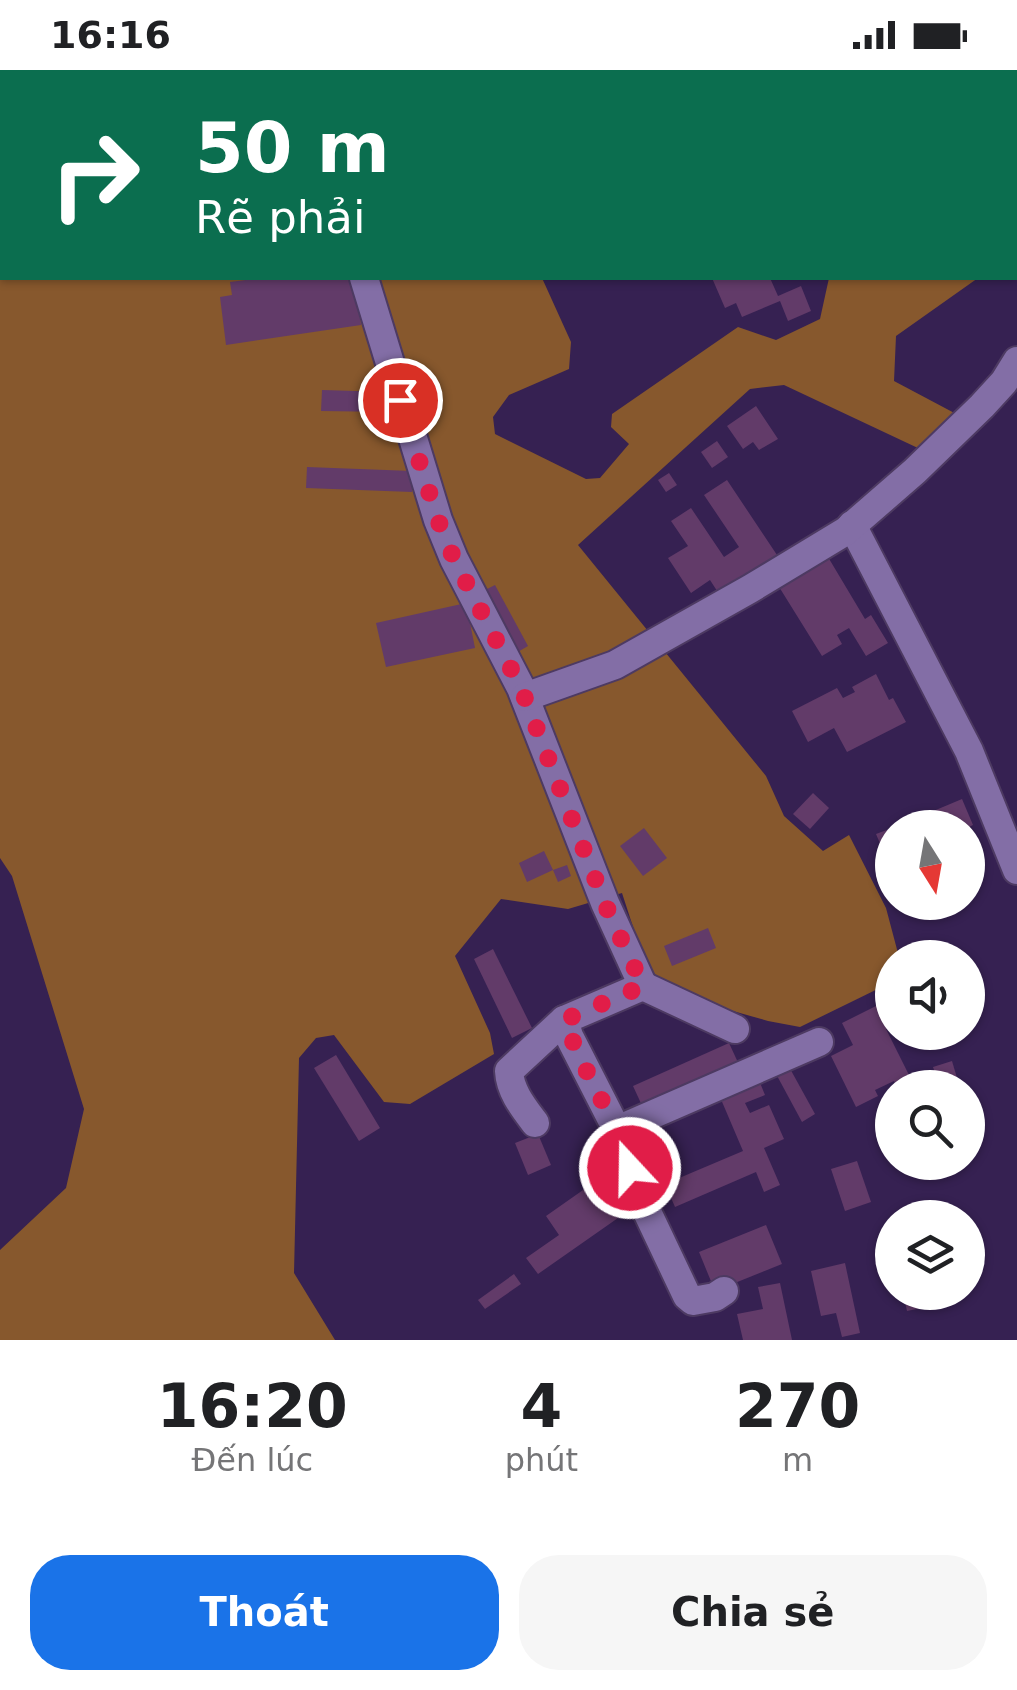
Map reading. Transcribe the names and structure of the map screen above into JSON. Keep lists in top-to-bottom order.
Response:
{
  "north": "bottom",
  "page": {
    "status": "16:16",
    "turn": ["50 m", "Rẽ phải"],
    "eta": [
      "16:20",
      "Đến lúc",
      "4",
      "phút",
      "270",
      "m"
    ],
    "buttons": ["Thoát", "Chia sẻ"]
  }
}
